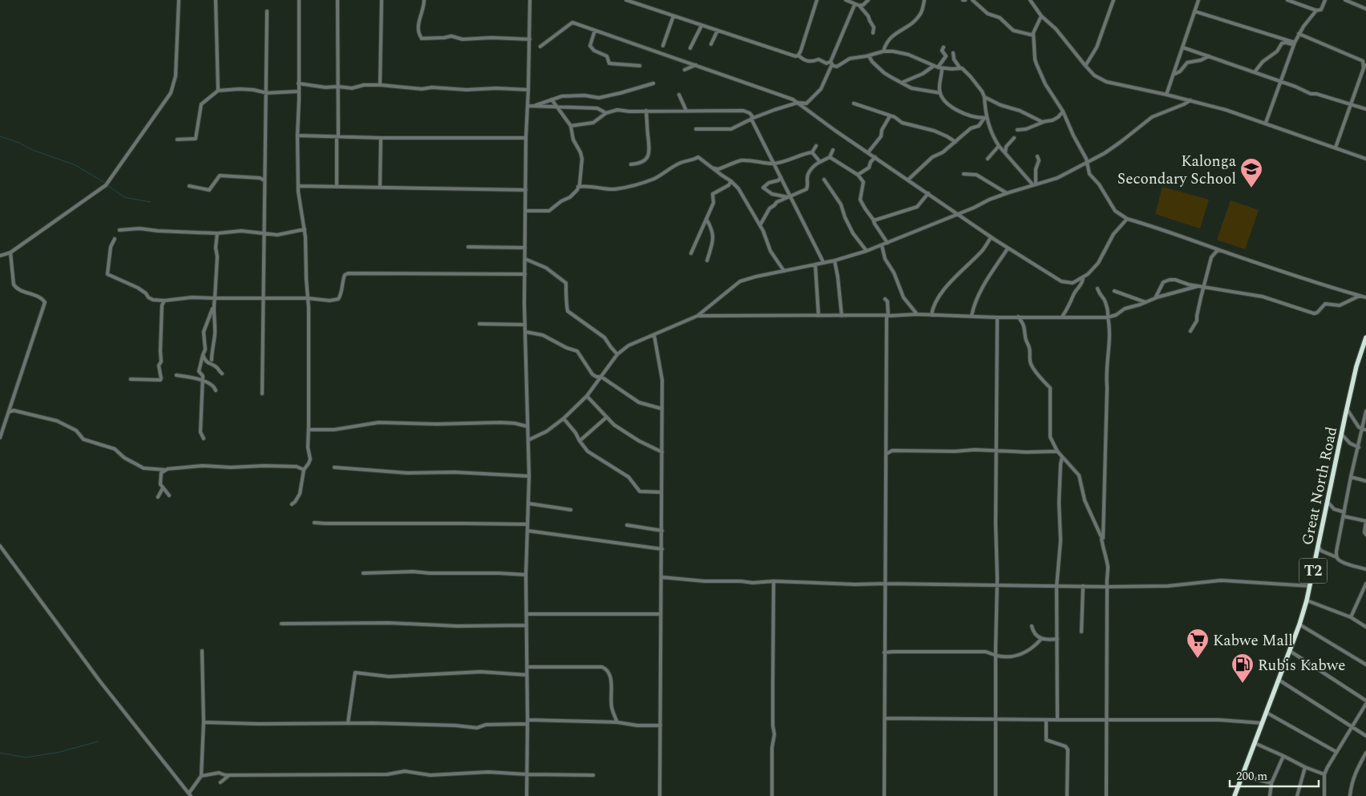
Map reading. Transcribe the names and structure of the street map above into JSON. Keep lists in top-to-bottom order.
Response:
{
  "streets": {
    "highway": ["Great North Road", "T2"]
  },
  "places": {
    "school or university": ["Kalonga Secondary School"],
    "supermarket": ["Kabwe Mall"],
    "fuel station": ["Rubis Kabwe"]
  },
  "scale_bar": "200 m"
}
